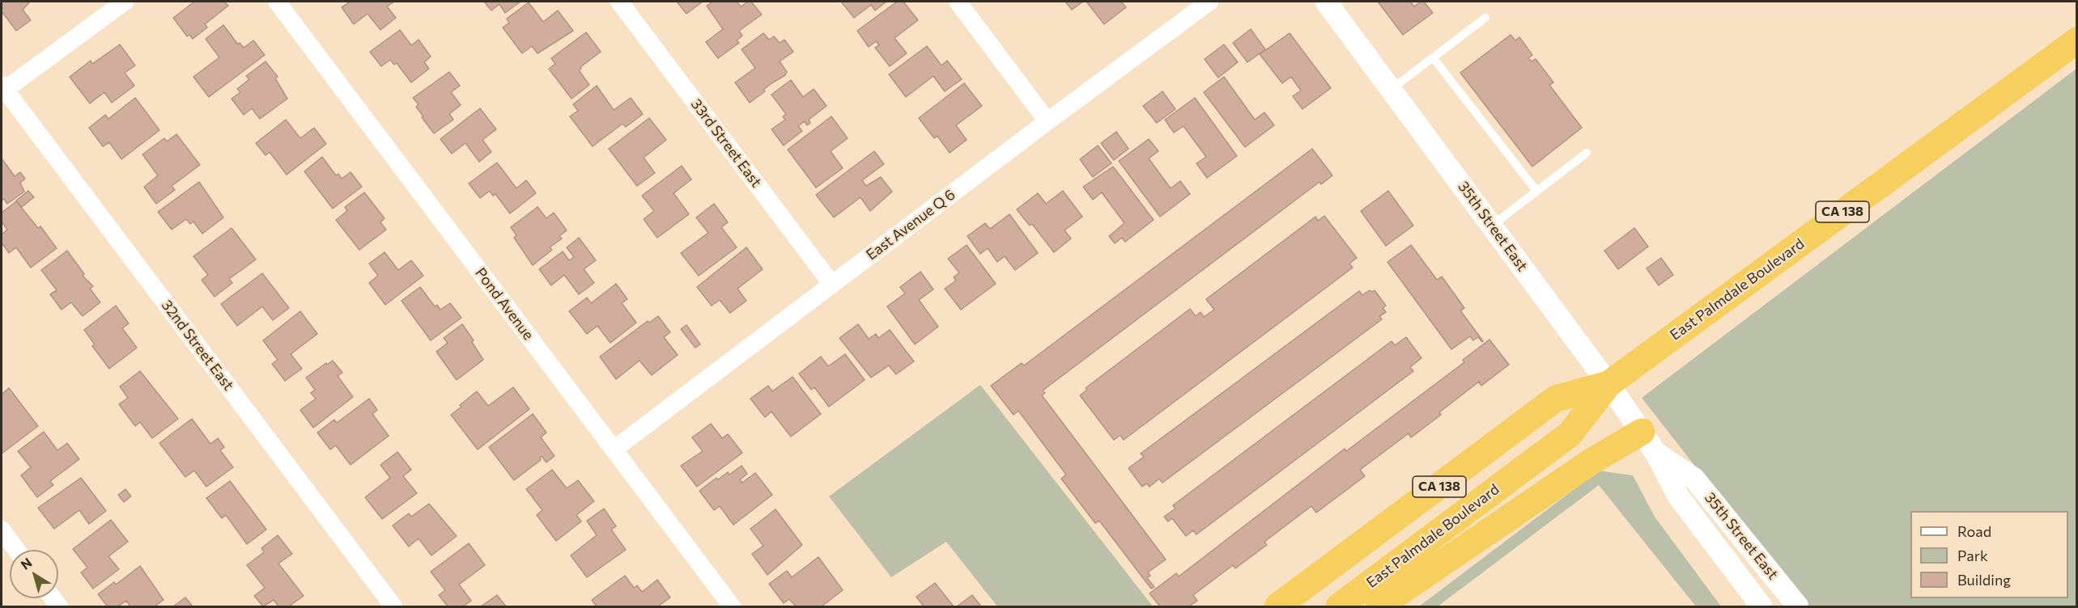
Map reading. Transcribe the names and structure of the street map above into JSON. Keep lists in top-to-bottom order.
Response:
{
  "streets": {
    "highway": ["CA 138", "East Palmdale Boulevard"],
    "street": [
      "33rd Street East",
      "East Avenue Q 6",
      "35th Street East",
      "Pond Avenue",
      "32nd Street East"
    ]
  },
  "crossings": [
    ["33rd Street East", "East Avenue Q 6"],
    ["East Avenue Q 6", "Pond Avenue"],
    ["35th Street East", "East Palmdale Boulevard"]
  ],
  "legend": ["Road", "Park", "Building"],
  "north": "top left"
}
